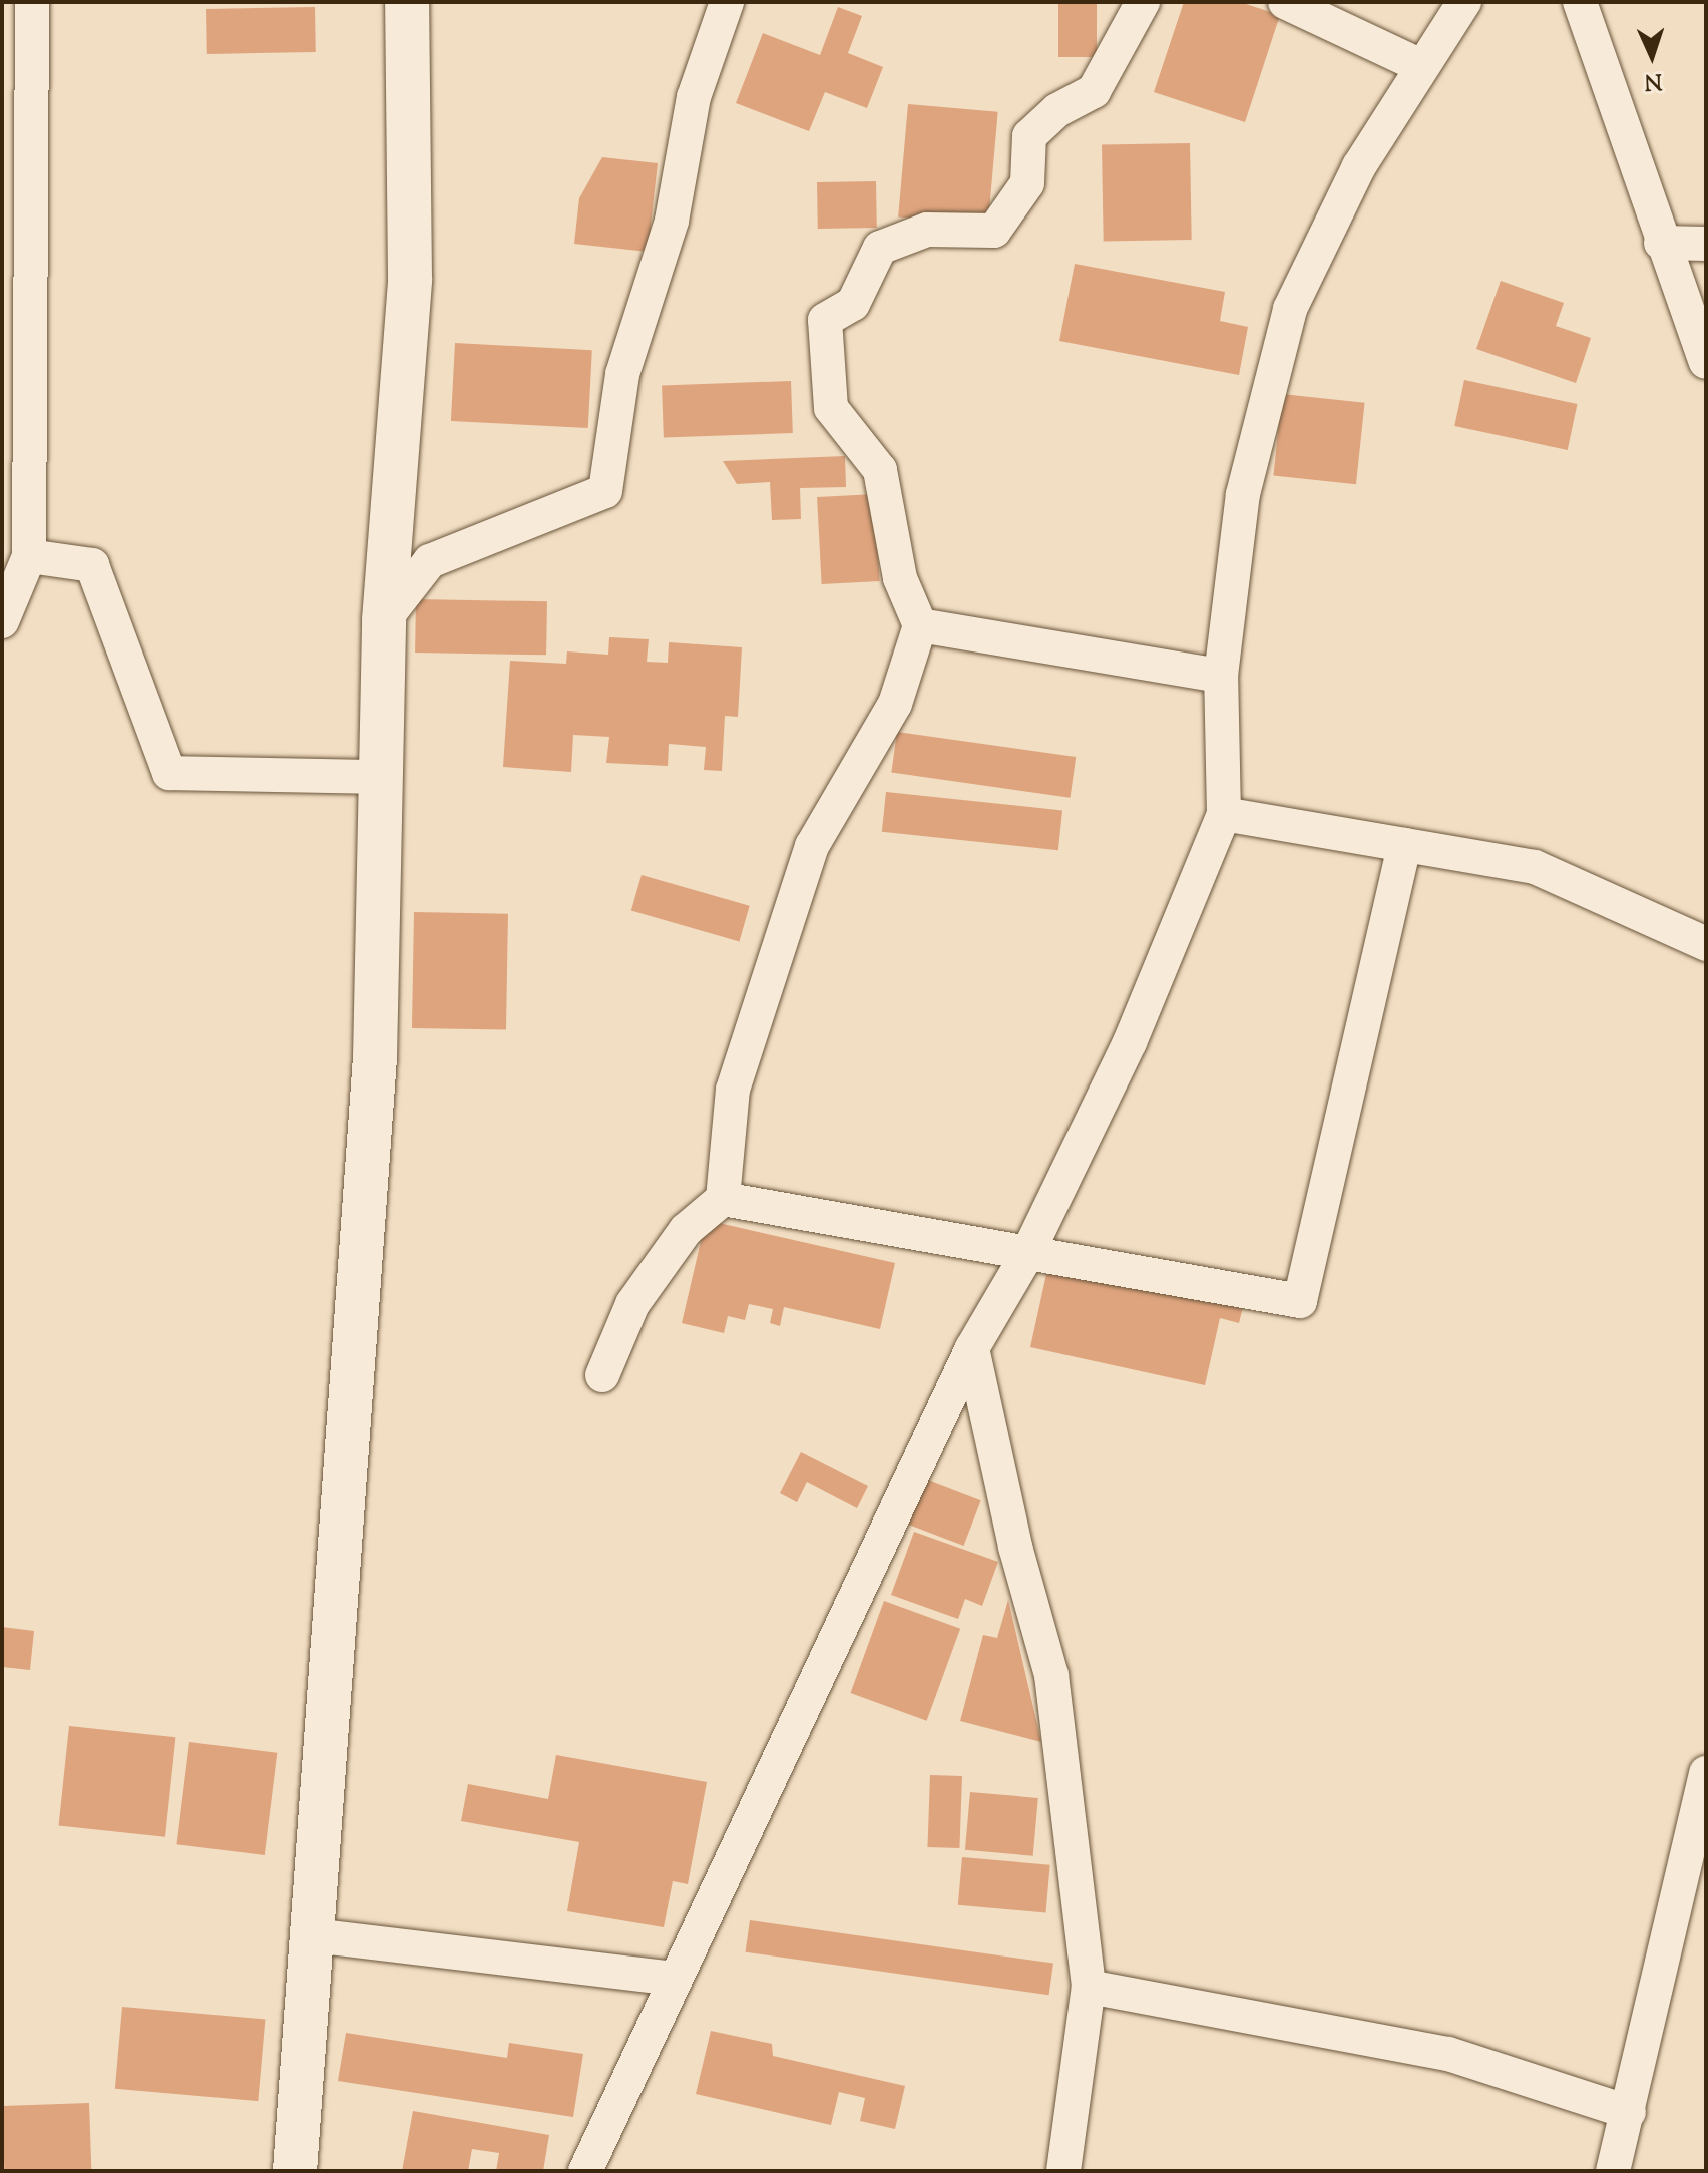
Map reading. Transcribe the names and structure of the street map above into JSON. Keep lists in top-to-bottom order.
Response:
{
  "north": "bottom"
}
